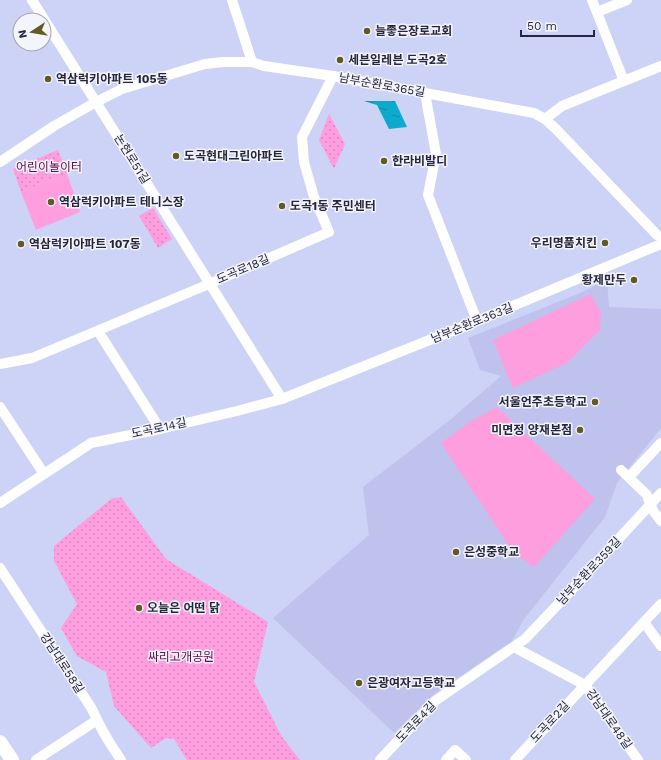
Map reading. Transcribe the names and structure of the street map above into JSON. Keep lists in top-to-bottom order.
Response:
{
  "streets": {
    "street": [
      "남부순환로365길",
      "논현로51길",
      "도곡로18길",
      "남부순환로363길",
      "도곡로14길",
      "남부순환로359길",
      "강남대로58길",
      "강남대로48길",
      "도곡로4길",
      "도곡로2길"
    ]
  },
  "crossings": [
    ["남부순환로365길", "논현로51길"],
    ["남부순환로365길", "도곡로18길"],
    ["논현로51길", "도곡로18길"],
    ["논현로51길", "남부순환로363길"],
    ["논현로51길", "도곡로14길"],
    ["남부순환로363길", "도곡로14길"],
    ["남부순환로359길", "강남대로48길"],
    ["남부순환로359길", "도곡로4길"],
    ["강남대로48길", "도곡로4길"],
    ["강남대로48길", "도곡로2길"]
  ],
  "parks": ["어린이놀이터", "싸리고개공원"],
  "places": [
    "늘좋은장로교회",
    "세븐일레븐 도곡2호",
    "역삼럭키아파트 105동",
    "도곡현대그린아파트",
    "한라비발디",
    "역삼럭키아파트 테니스장",
    "도곡1동 주민센터",
    "우리명품치킨",
    "역삼럭키아파트 107동",
    "황제만두",
    "서울언주초등학교",
    "미면정 양재본점",
    "은성중학교",
    "오늘은 어떤 닭",
    "은광여자고등학교"
  ],
  "scale_bar": "50 m",
  "north": "left"
}
